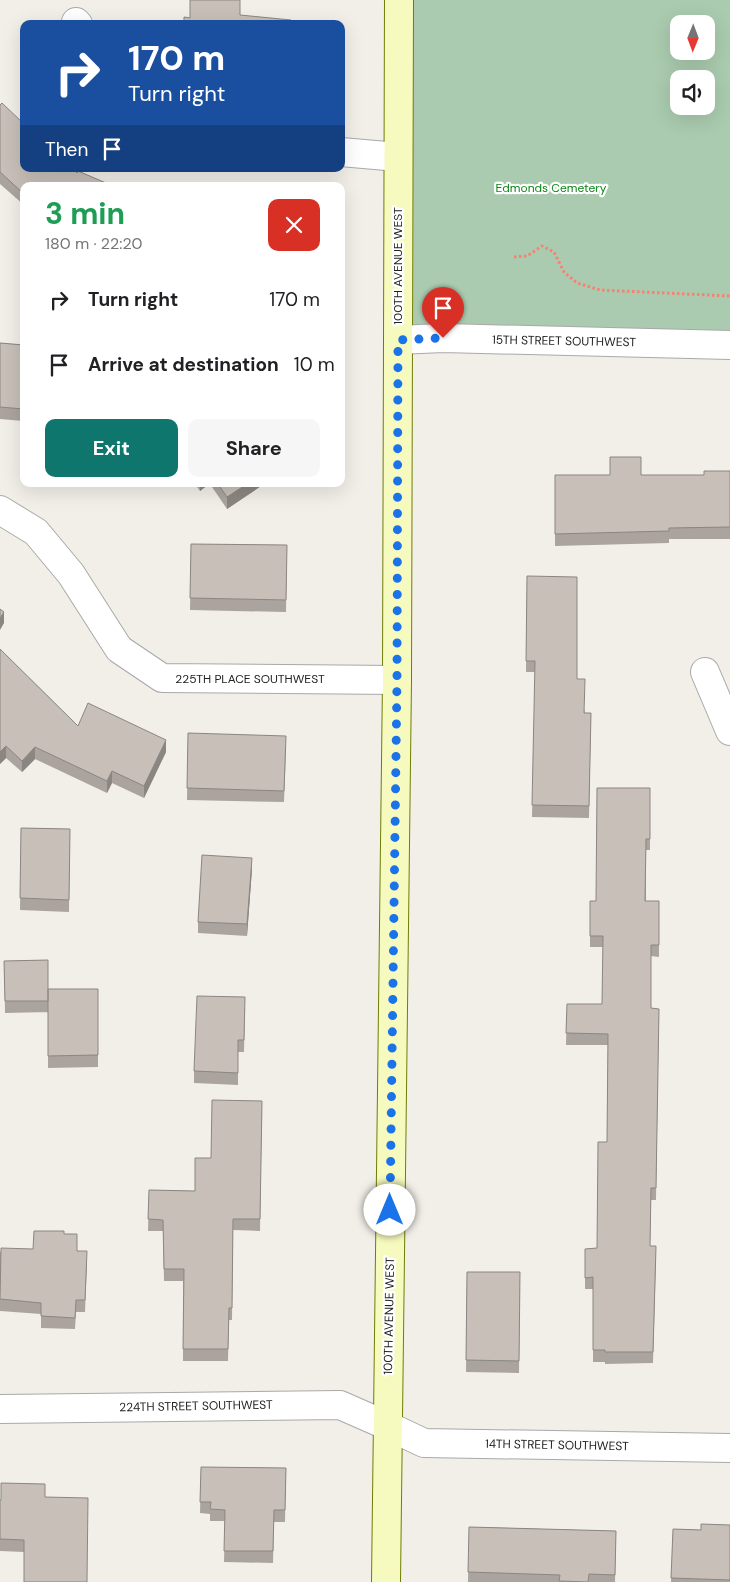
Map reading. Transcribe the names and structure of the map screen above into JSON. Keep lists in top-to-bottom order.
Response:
{
  "streets": {
    "main road": ["100TH AVENUE WEST"],
    "street": [
      "15TH STREET SOUTHWEST",
      "225TH PLACE SOUTHWEST",
      "224TH STREET SOUTHWEST",
      "14TH STREET SOUTHWEST"
    ]
  },
  "crossings": [
    ["100TH AVENUE WEST", "15TH STREET SOUTHWEST"],
    ["100TH AVENUE WEST", "225TH PLACE SOUTHWEST"],
    ["100TH AVENUE WEST", "224TH STREET SOUTHWEST"],
    ["100TH AVENUE WEST", "14TH STREET SOUTHWEST"],
    ["224TH STREET SOUTHWEST", "14TH STREET SOUTHWEST"]
  ],
  "parks": ["Edmonds Cemetery"],
  "north": "bottom",
  "page": {
    "turn": ["170 m", "Turn right"],
    "then": "Then",
    "heading": ["3 min", "180 m · 22:20"],
    "list": [
      {
        "name": "Turn right",
        "value": "170 m"
      },
      {
        "name": "Arrive at destination",
        "value": "10 m"
      }
    ],
    "buttons": ["Exit", "Share"]
  }
}
